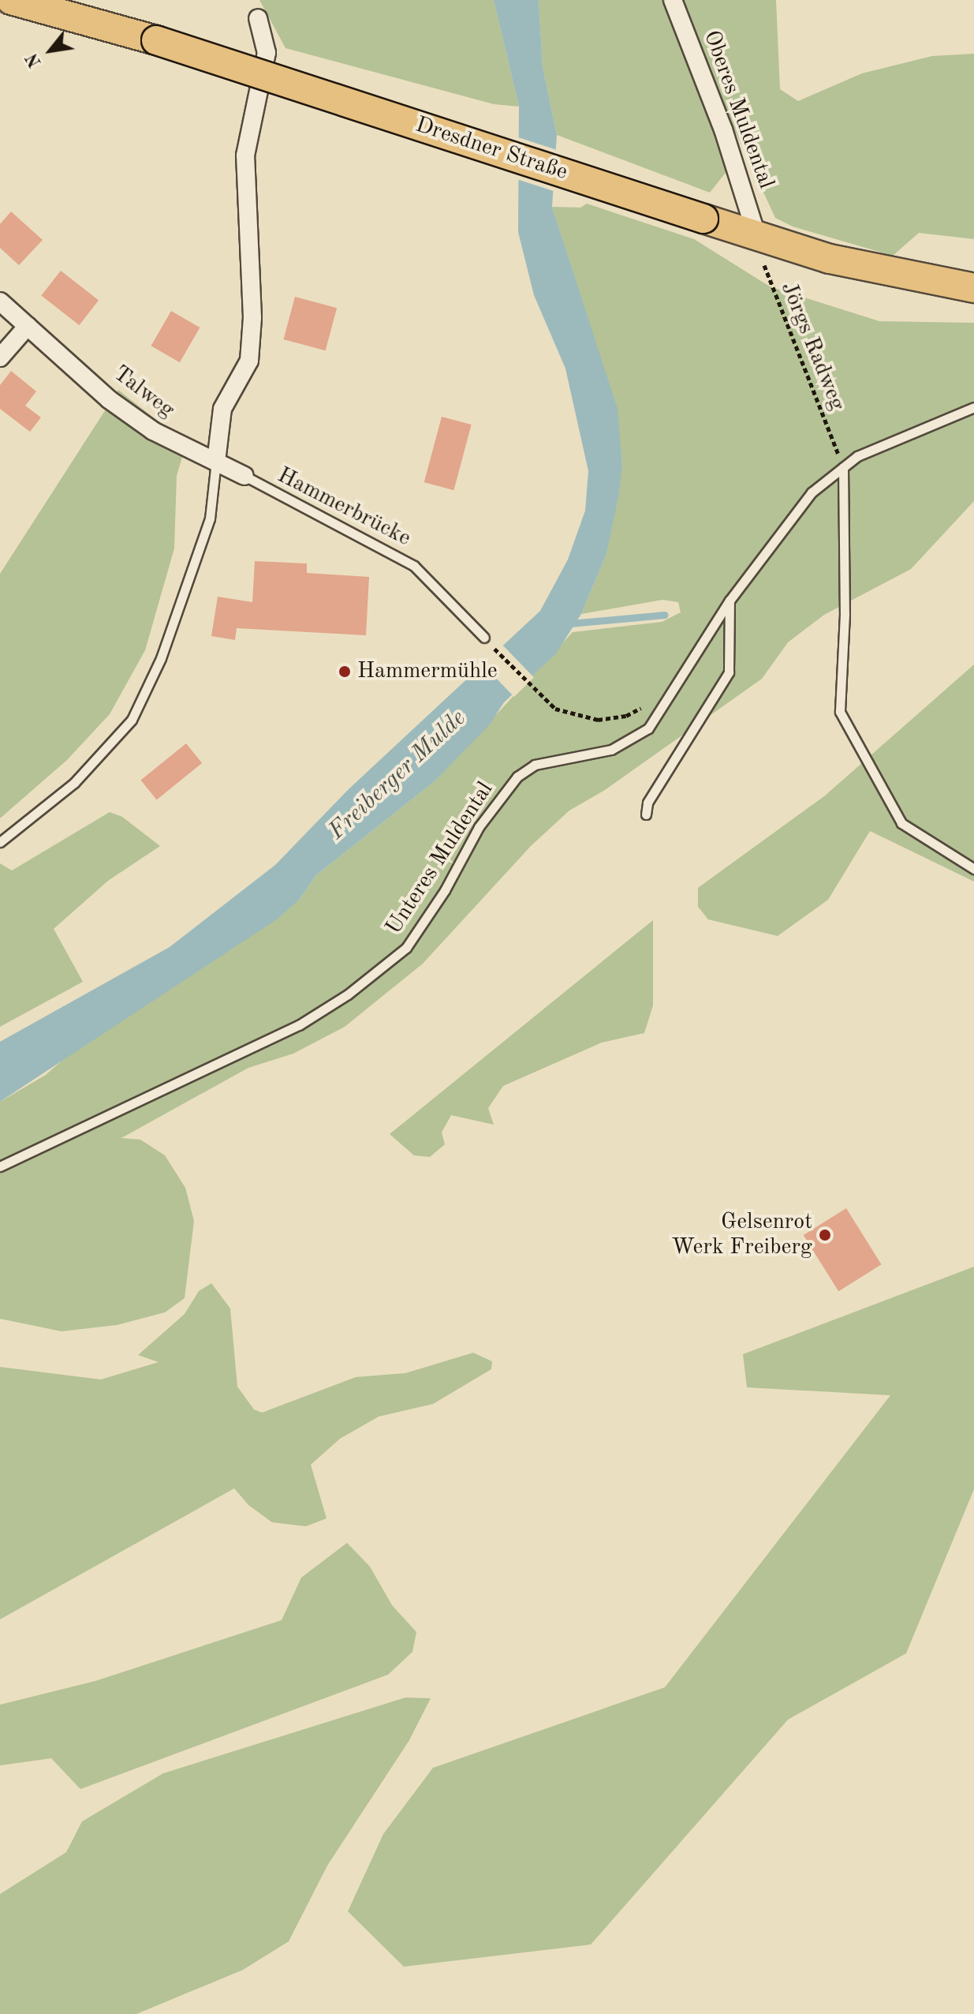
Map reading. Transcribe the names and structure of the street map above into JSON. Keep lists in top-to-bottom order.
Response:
{
  "streets": {
    "main road": ["Dresdner Straße"],
    "street": ["Oberes Muldental", "Talweg"],
    "lane": ["Hammerbrücke", "Unteres Muldental"],
    "path": ["Jörgs Radweg"]
  },
  "crossings": [
    ["Oberes Muldental", "Dresdner Straße"],
    ["Oberes Muldental", "Jörgs Radweg"],
    ["Dresdner Straße", "Jörgs Radweg"],
    ["Jörgs Radweg", "Unteres Muldental"],
    ["Talweg", "Hammerbrücke"]
  ],
  "water": ["Freiberger Mulde"],
  "places": ["Hammermühle", "Gelsenrot Werk Freiberg"],
  "north": "bottom left"
}
